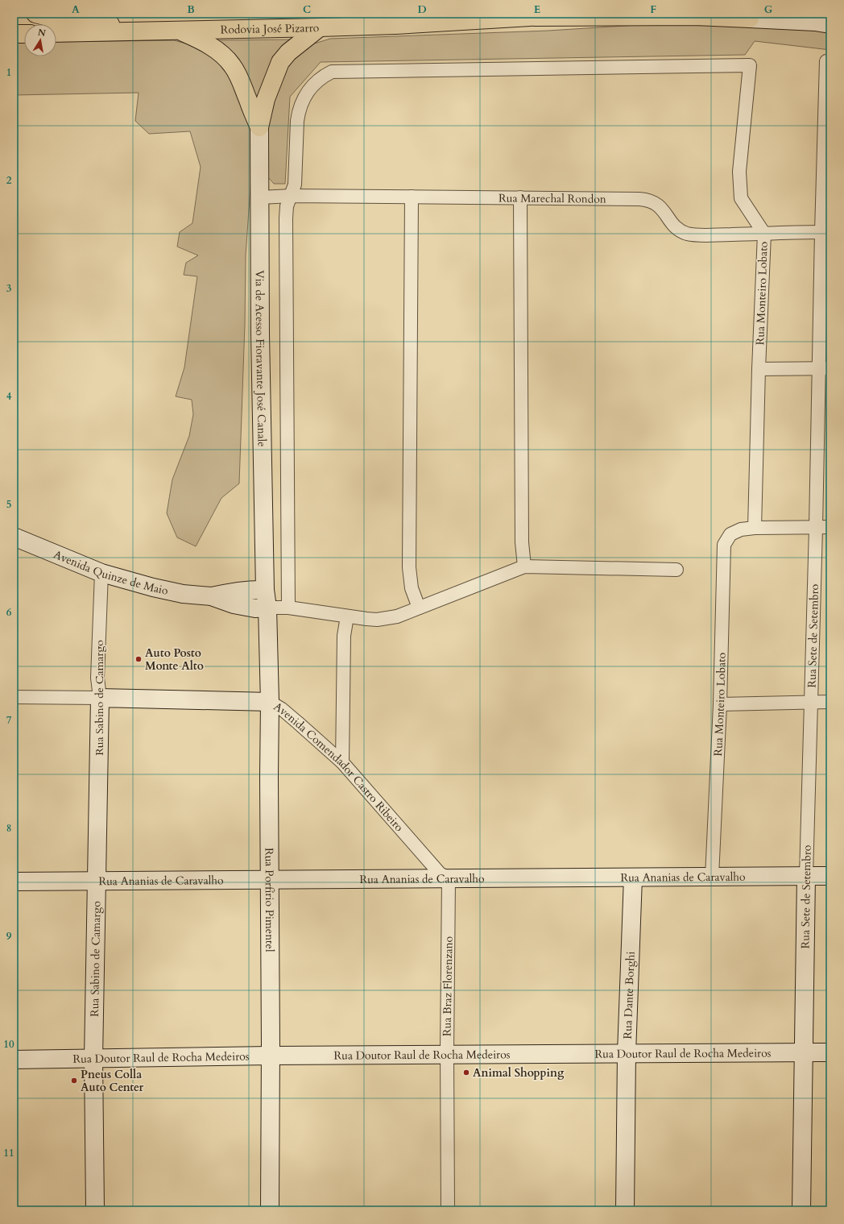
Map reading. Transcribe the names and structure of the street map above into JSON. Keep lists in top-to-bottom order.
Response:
{
  "streets": {
    "main road": ["Rodovia José Pizarro"],
    "street": [
      "Rua Marechal Rondon",
      "Rua Monteiro Lobato",
      "Via de Acesso Fioravante José Canale",
      "Avenida Quinze de Maio",
      "Rua Sete de Setembro",
      "Rua Sabino de Camargo",
      "Avenida Comendador Castro Ribeiro",
      "Rua Ananias de Caravalho",
      "Rua Porfírio Pimentel",
      "Rua Braz Florenzano",
      "Rua Dante Borghi",
      "Rua Doutor Raul de Rocha Medeiros"
    ]
  },
  "crossings": [
    ["Rua Marechal Rondon", "Rua Monteiro Lobato"],
    ["Rua Marechal Rondon", "Via de Acesso Fioravante José Canale"],
    ["Rua Marechal Rondon", "Rua Sete de Setembro"],
    ["Rua Monteiro Lobato", "Rua Ananias de Caravalho"],
    ["Via de Acesso Fioravante José Canale", "Rua Porfírio Pimentel"],
    ["Avenida Quinze de Maio", "Rua Sabino de Camargo"],
    ["Rua Sete de Setembro", "Rua Ananias de Caravalho"],
    ["Rua Sete de Setembro", "Rua Doutor Raul de Rocha Medeiros"],
    ["Rua Sabino de Camargo", "Avenida Comendador Castro Ribeiro"],
    ["Rua Sabino de Camargo", "Rua Ananias de Caravalho"],
    ["Rua Sabino de Camargo", "Rua Doutor Raul de Rocha Medeiros"],
    ["Avenida Comendador Castro Ribeiro", "Rua Ananias de Caravalho"],
    ["Avenida Comendador Castro Ribeiro", "Rua Porfírio Pimentel"],
    ["Avenida Comendador Castro Ribeiro", "Rua Braz Florenzano"],
    ["Rua Ananias de Caravalho", "Rua Porfírio Pimentel"],
    ["Rua Ananias de Caravalho", "Rua Braz Florenzano"],
    ["Rua Ananias de Caravalho", "Rua Dante Borghi"],
    ["Rua Porfírio Pimentel", "Rua Doutor Raul de Rocha Medeiros"],
    ["Rua Braz Florenzano", "Rua Doutor Raul de Rocha Medeiros"],
    ["Rua Dante Borghi", "Rua Doutor Raul de Rocha Medeiros"]
  ],
  "places": ["Auto Posto Monte Alto", "Animal Shopping", "Pneus Colla Auto Center"],
  "north": "top",
  "grid": {
    "columns": [
      "A",
      "B",
      "C",
      "D",
      "E",
      "F",
      "G"
    ],
    "rows": [
      "1",
      "2",
      "3",
      "4",
      "5",
      "6",
      "7",
      "8",
      "9",
      "10",
      "11"
    ]
  }
}
